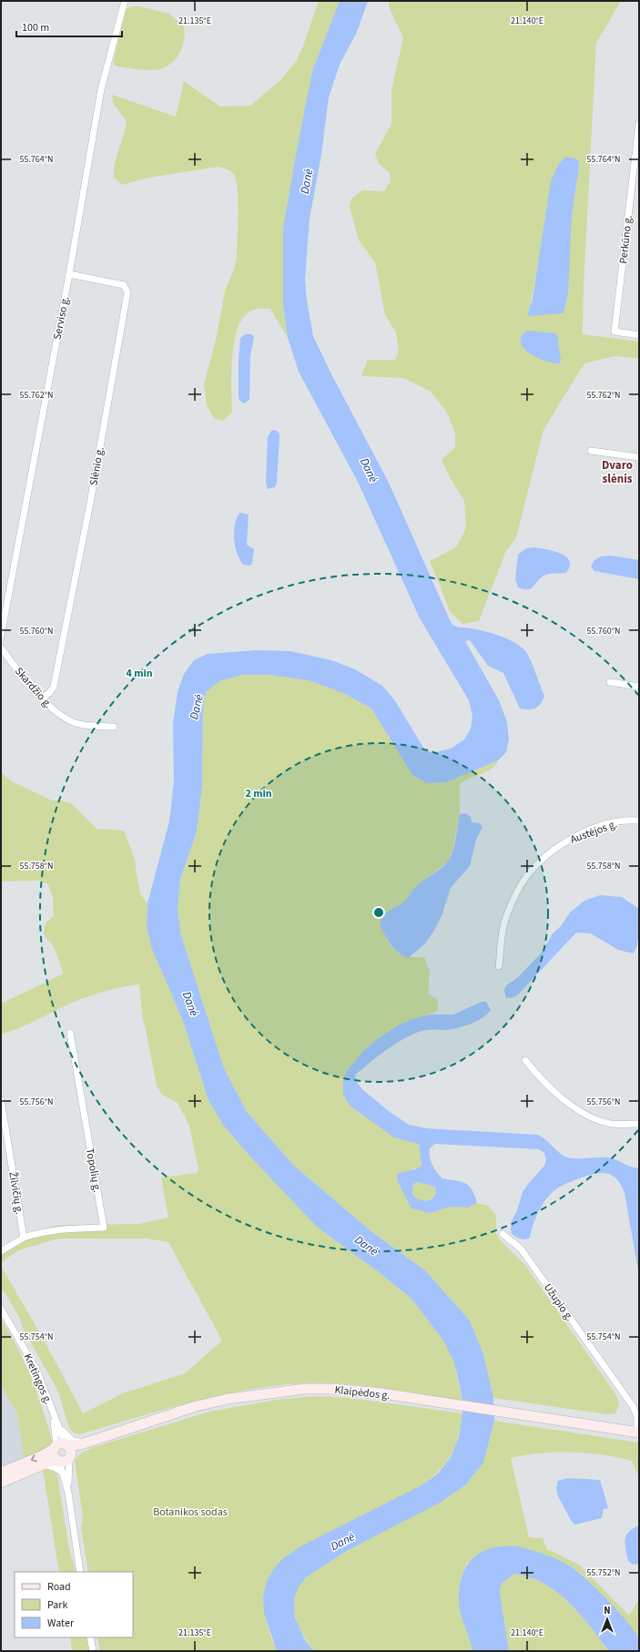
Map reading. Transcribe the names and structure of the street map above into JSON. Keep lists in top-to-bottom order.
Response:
{
  "streets": {
    "main road": ["Klaipėdos g."],
    "street": [
      "Perkūno g.",
      "Serviso g.",
      "Slėnio g.",
      "Skardžio g.",
      "Austėjos g.",
      "Topolių g.",
      "Žilvičių g.",
      "Užupio g.",
      "Kretingos g."
    ]
  },
  "crossings": [
    ["Serviso g.", "Slėnio g."],
    ["Slėnio g.", "Skardžio g."],
    ["Topolių g.", "Žilvičių g."],
    ["Užupio g.", "Klaipėdos g."],
    ["Kretingos g.", "Klaipėdos g."]
  ],
  "districts": ["Dvaro slėnis"],
  "water": ["Danė"],
  "parks": ["Botanikos sodas"],
  "legend": ["Road", "Park", "Water"],
  "scale_bar": "100 m",
  "north": "top",
  "coordinates": [
    "21.135°E",
    "21.140°E",
    "55.764°N",
    "55.762°N",
    "55.760°N",
    "55.758°N",
    "55.756°N",
    "55.754°N",
    "55.752°N"
  ],
  "rings": ["4 min", "2 min"]
}
